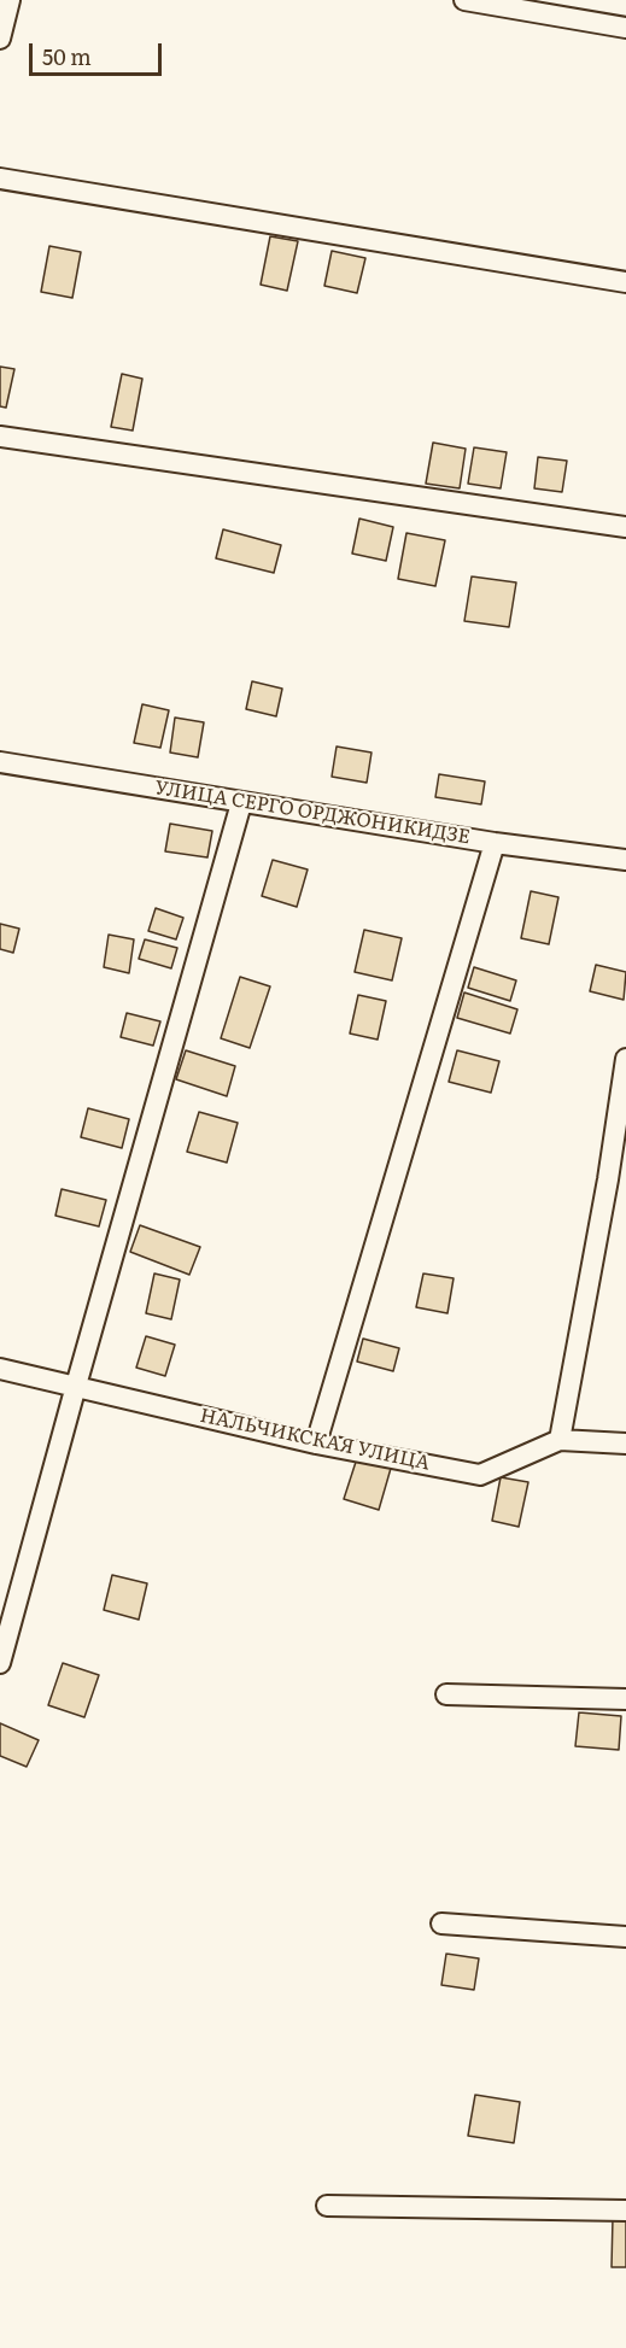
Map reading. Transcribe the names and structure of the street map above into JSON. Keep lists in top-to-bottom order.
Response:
{
  "streets": {
    "street": ["УЛИЦА СЕРГО ОРДЖОНИКИДЗЕ", "НАЛЬЧИКСКАЯ УЛИЦА"]
  },
  "scale_bar": "50 m"
}
